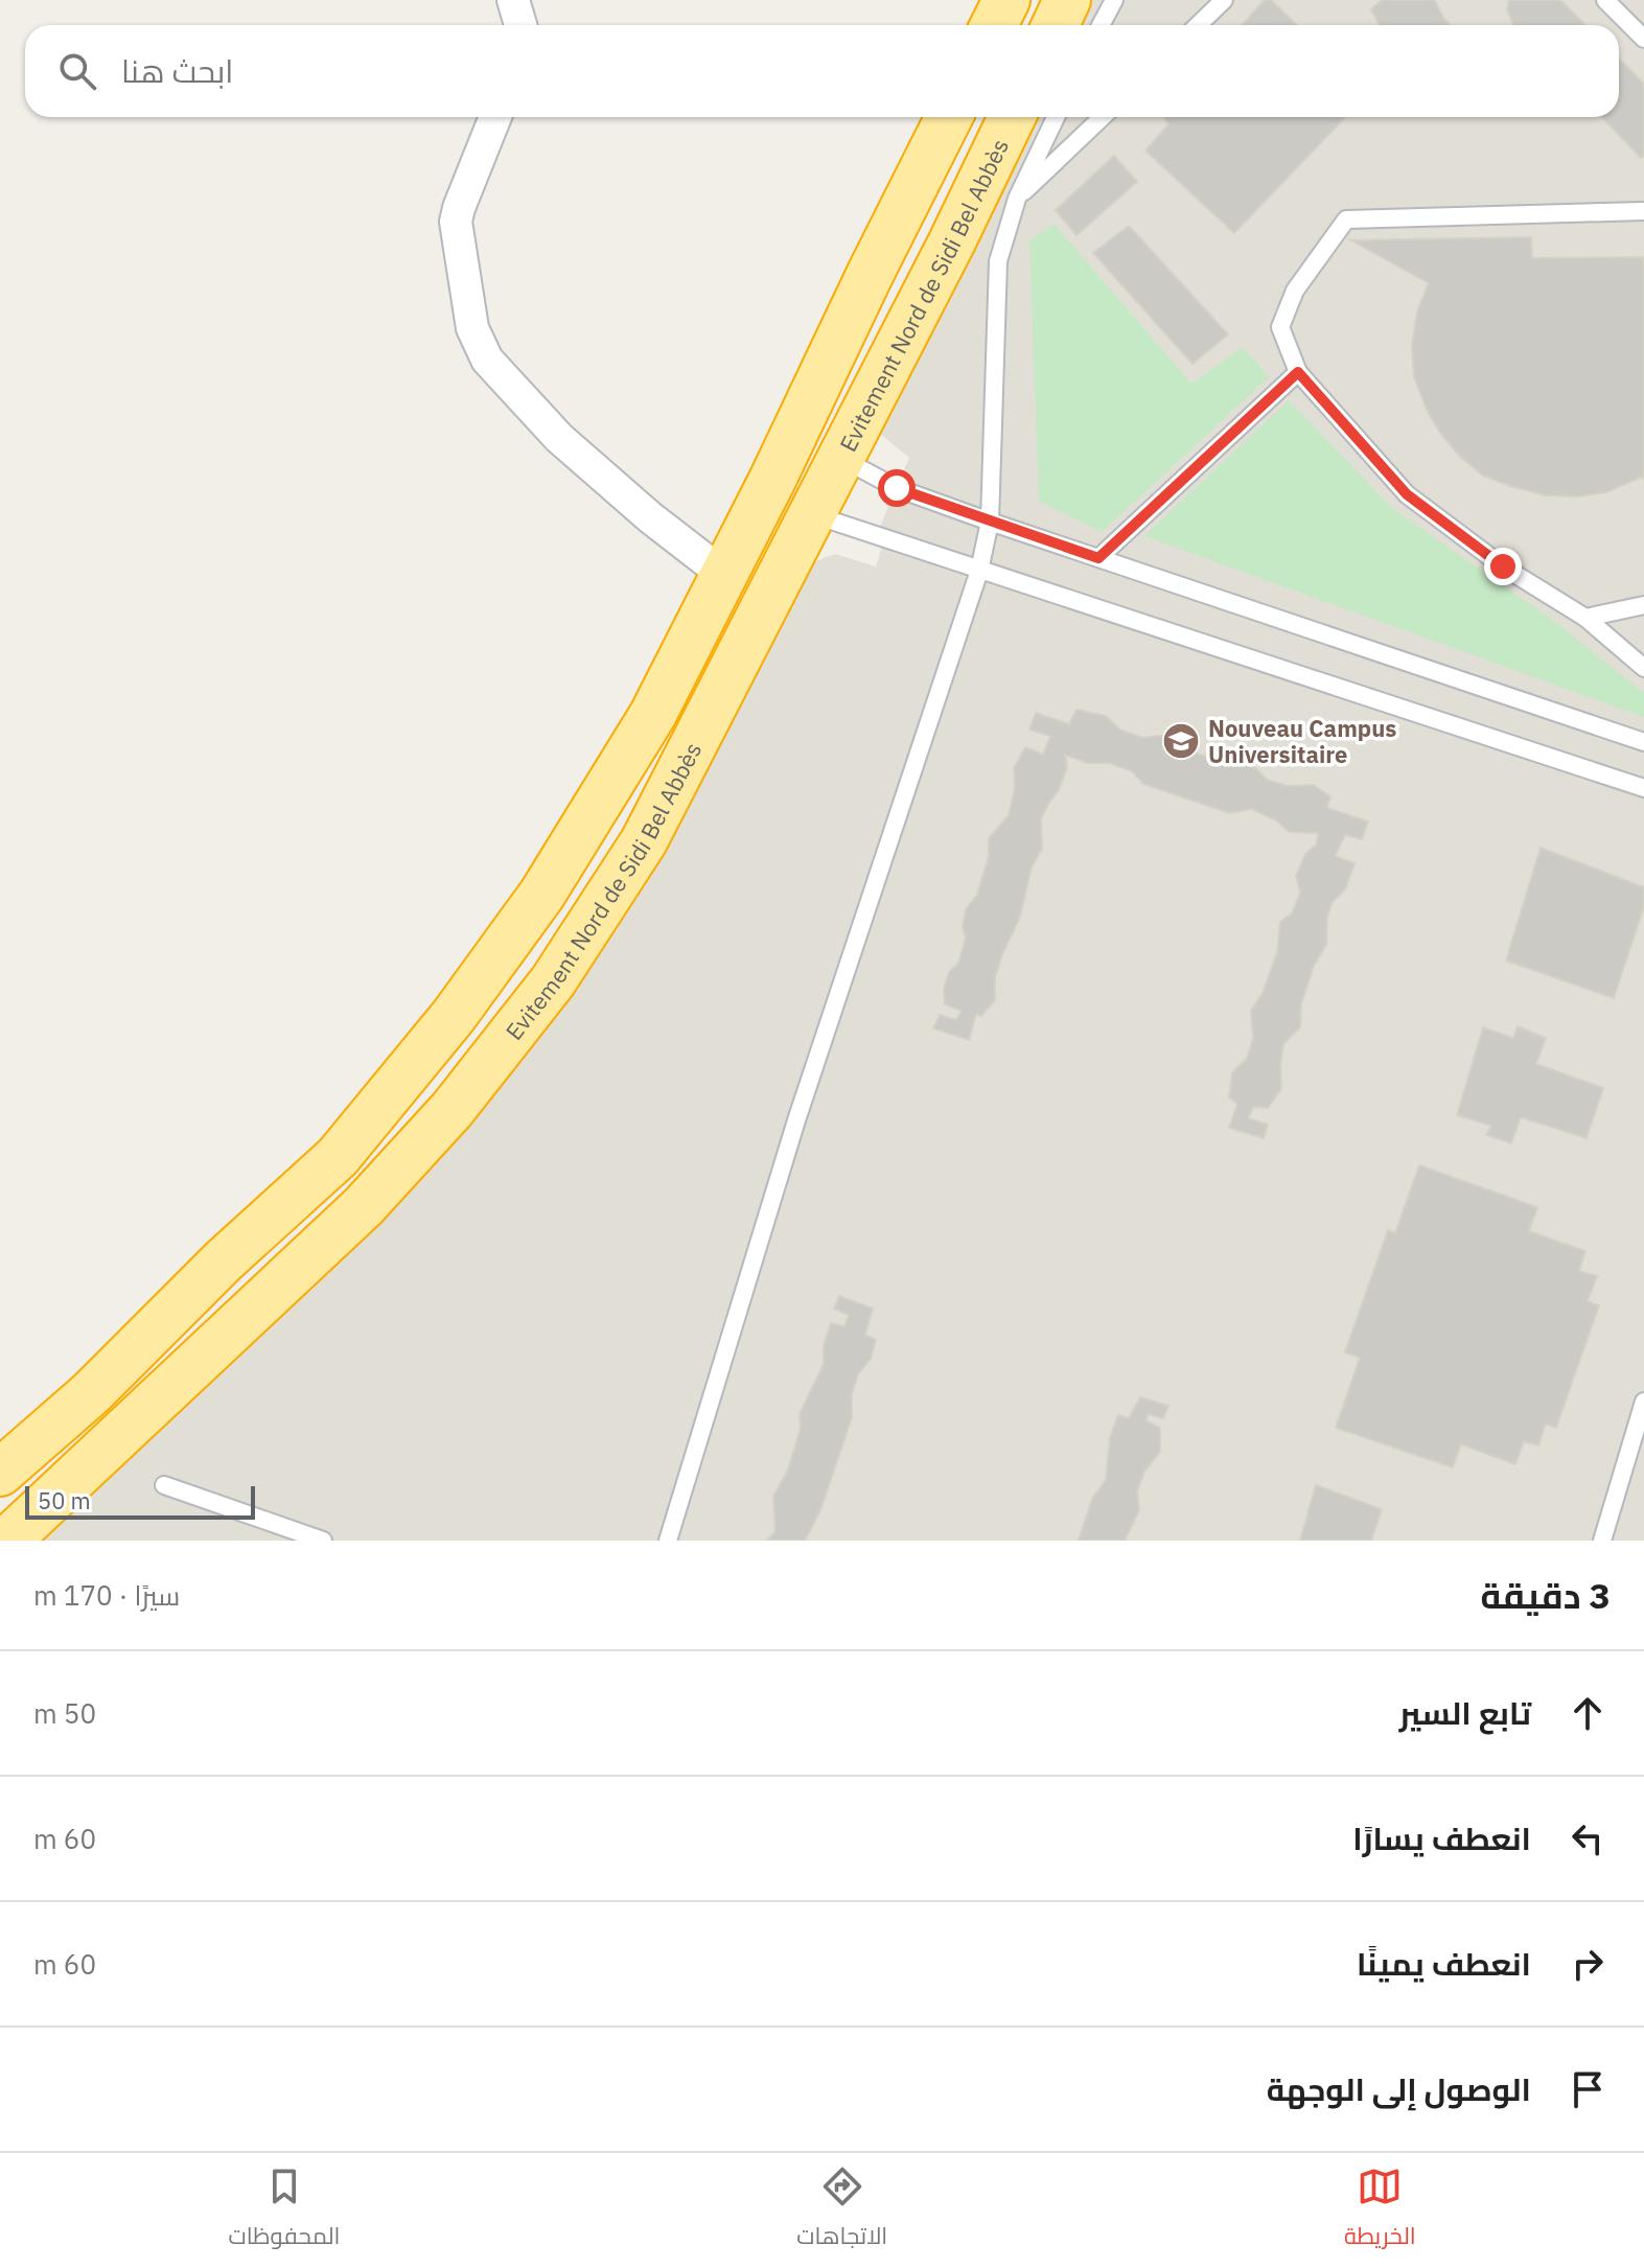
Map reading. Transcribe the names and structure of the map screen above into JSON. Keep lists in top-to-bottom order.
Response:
{
  "streets": {
    "highway": ["Evitement Nord de Sidi Bel Abbès"]
  },
  "places": {
    "school or university": ["Nouveau Campus Universitaire"]
  },
  "scale_bar": "50 m",
  "page": {
    "search": "ابحث هنا",
    "scale": "50 m",
    "heading": ["3 دقيقة", "سيرًا · 170 m"],
    "list": [
      ["تابع السير", "50 m"],
      ["انعطف يسارًا", "60 m"],
      ["انعطف يمينًا", "60 m"],
      "الوصول إلى الوجهة"
    ],
    "nav": ["الخريطة", "الاتجاهات", "المحفوظات"]
  }
}
